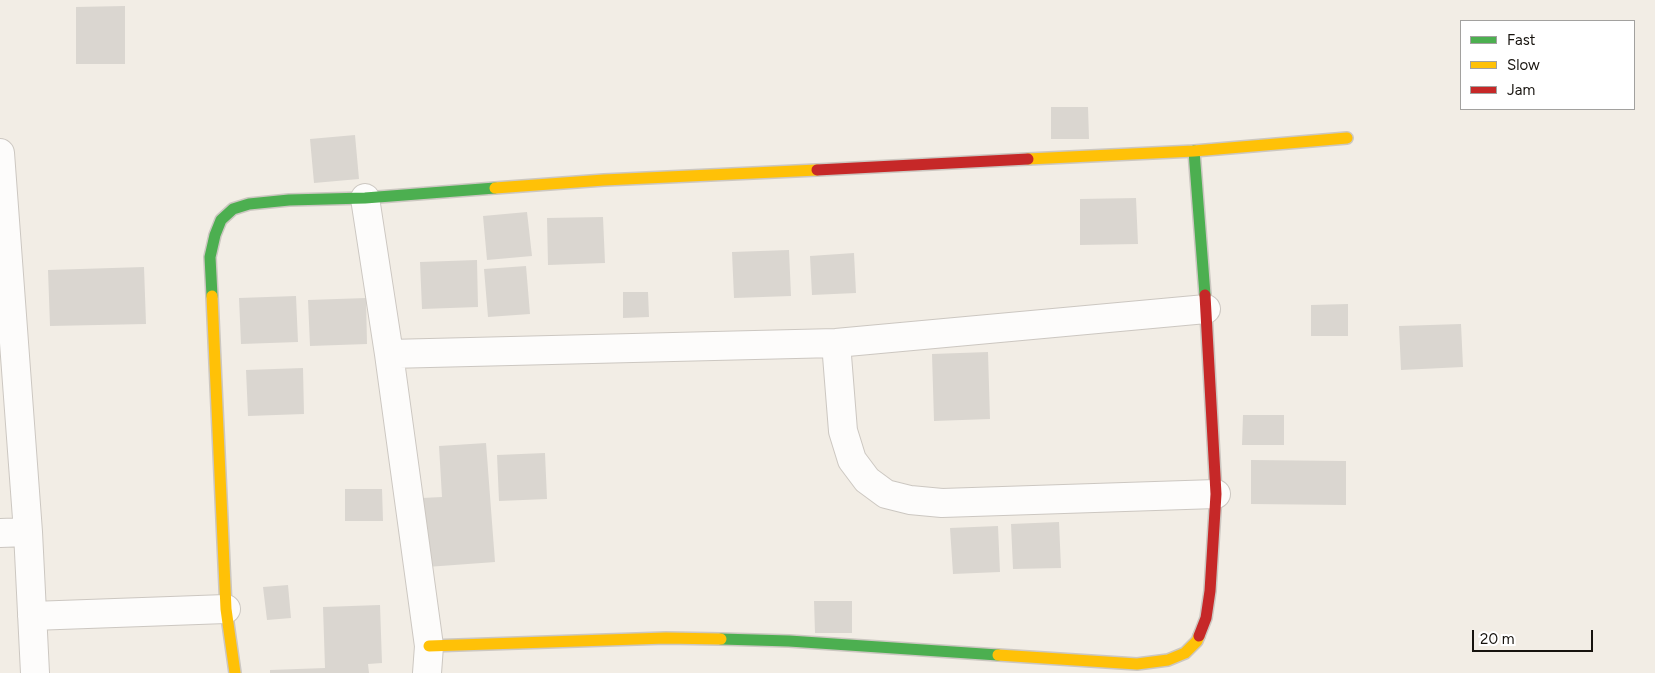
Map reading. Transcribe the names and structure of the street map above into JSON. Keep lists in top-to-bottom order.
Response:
{
  "legend": ["Fast", "Slow", "Jam"],
  "scale_bar": "20 m"
}
